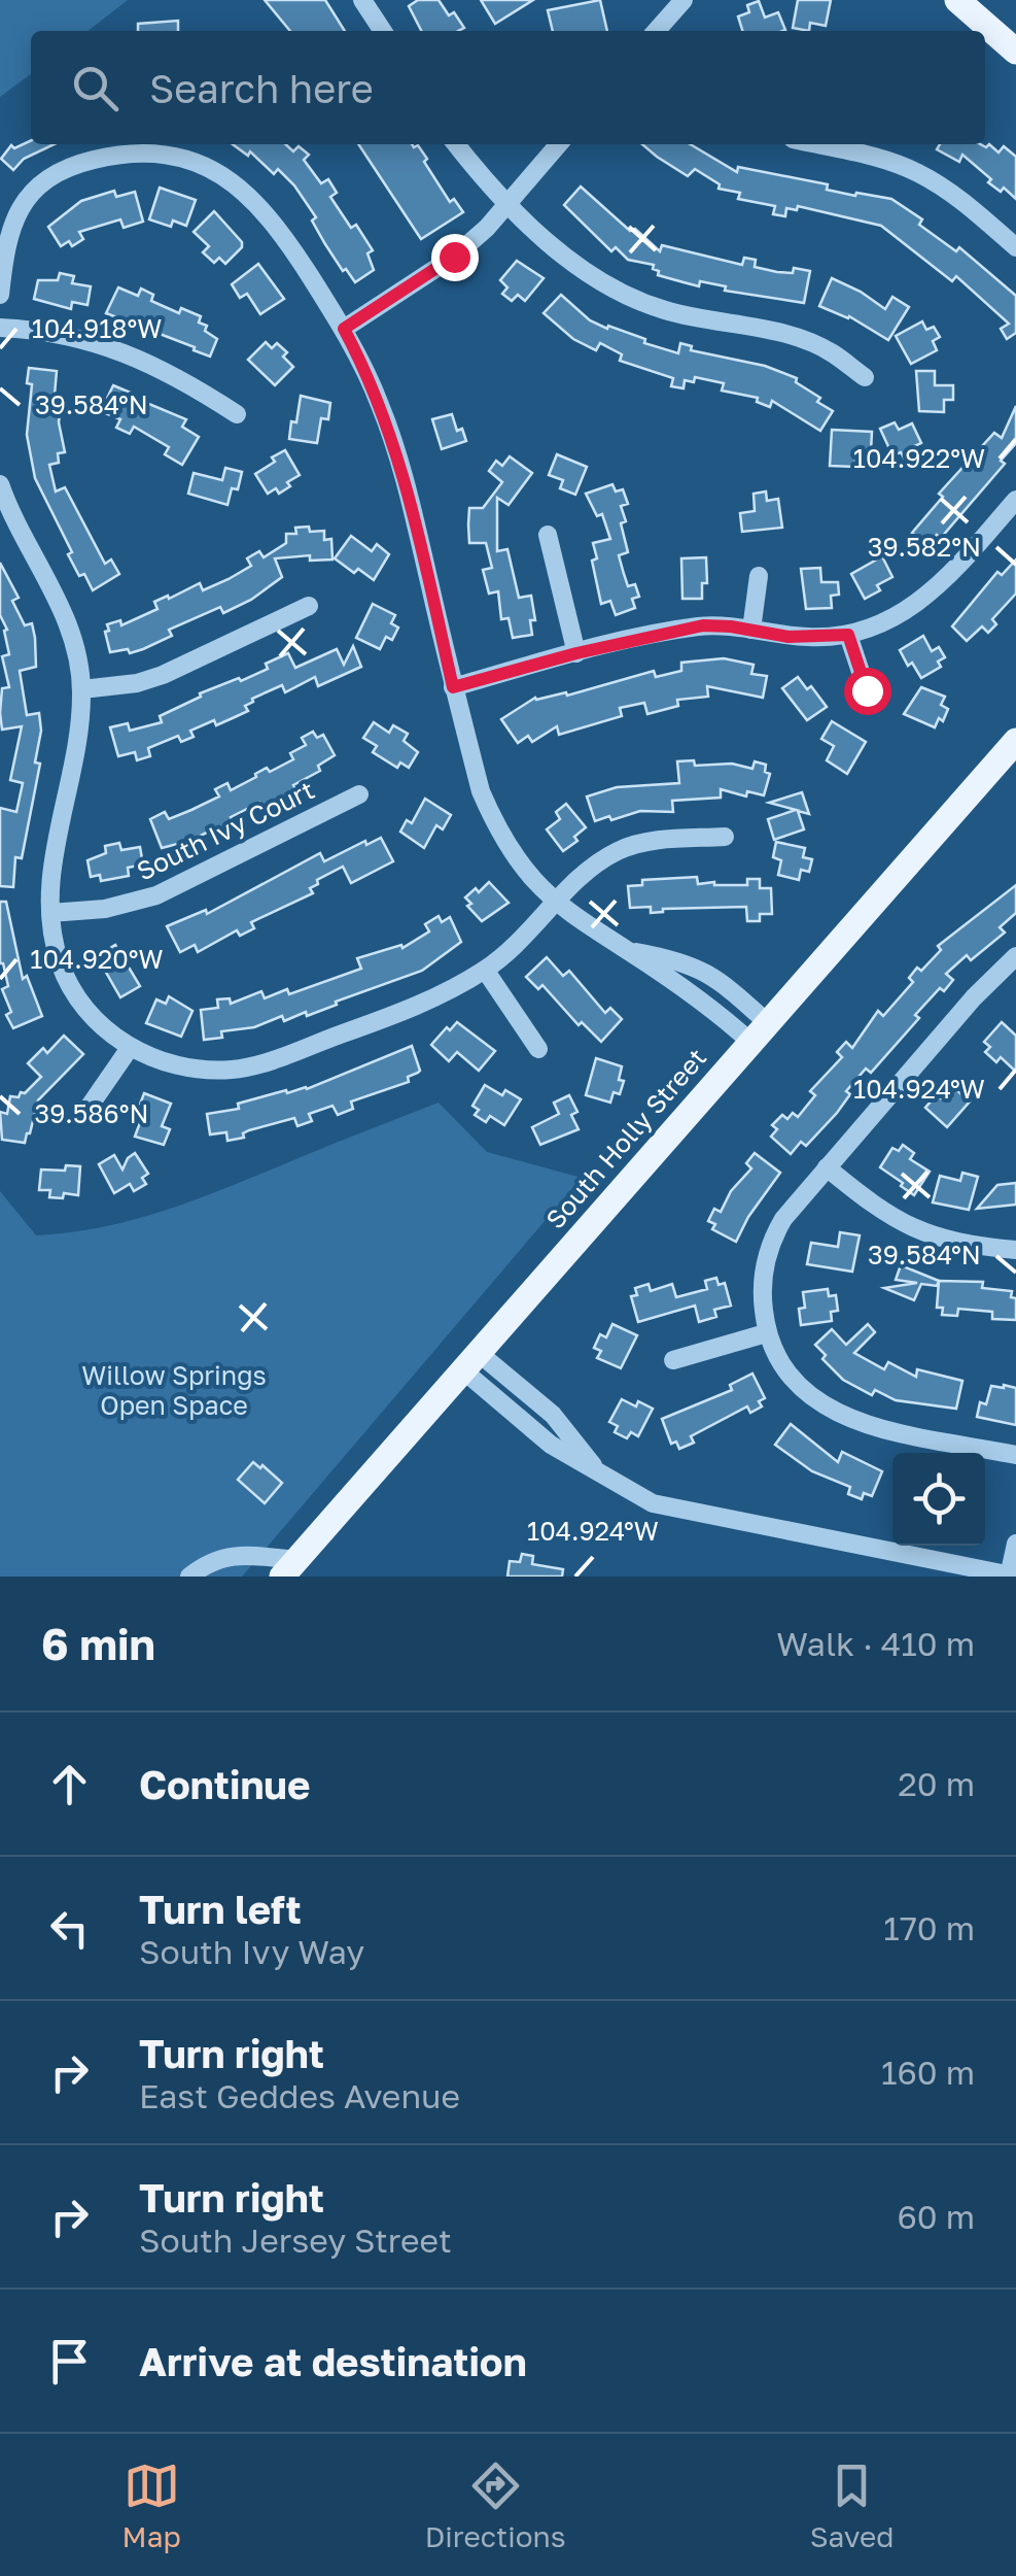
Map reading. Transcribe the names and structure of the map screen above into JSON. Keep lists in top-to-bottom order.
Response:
{
  "streets": {
    "main road": ["South Holly Street"],
    "street": ["South Ivy Court"]
  },
  "parks": ["Willow Springs Open Space"],
  "page": {
    "search": "Search here",
    "heading": ["6 min", "Walk · 410 m"],
    "list": [
      ["Continue", "20 m"],
      ["Turn left", "South Ivy Way", "170 m"],
      ["Turn right", "East Geddes Avenue", "160 m"],
      ["Turn right", "South Jersey Street", "60 m"],
      "Arrive at destination"
    ],
    "nav": ["Map", "Directions", "Saved"]
  },
  "coordinates": [
    "104.918°W",
    "39.584°N",
    "104.922°W",
    "39.582°N",
    "104.920°W",
    "104.924°W",
    "39.586°N"
  ]
}
